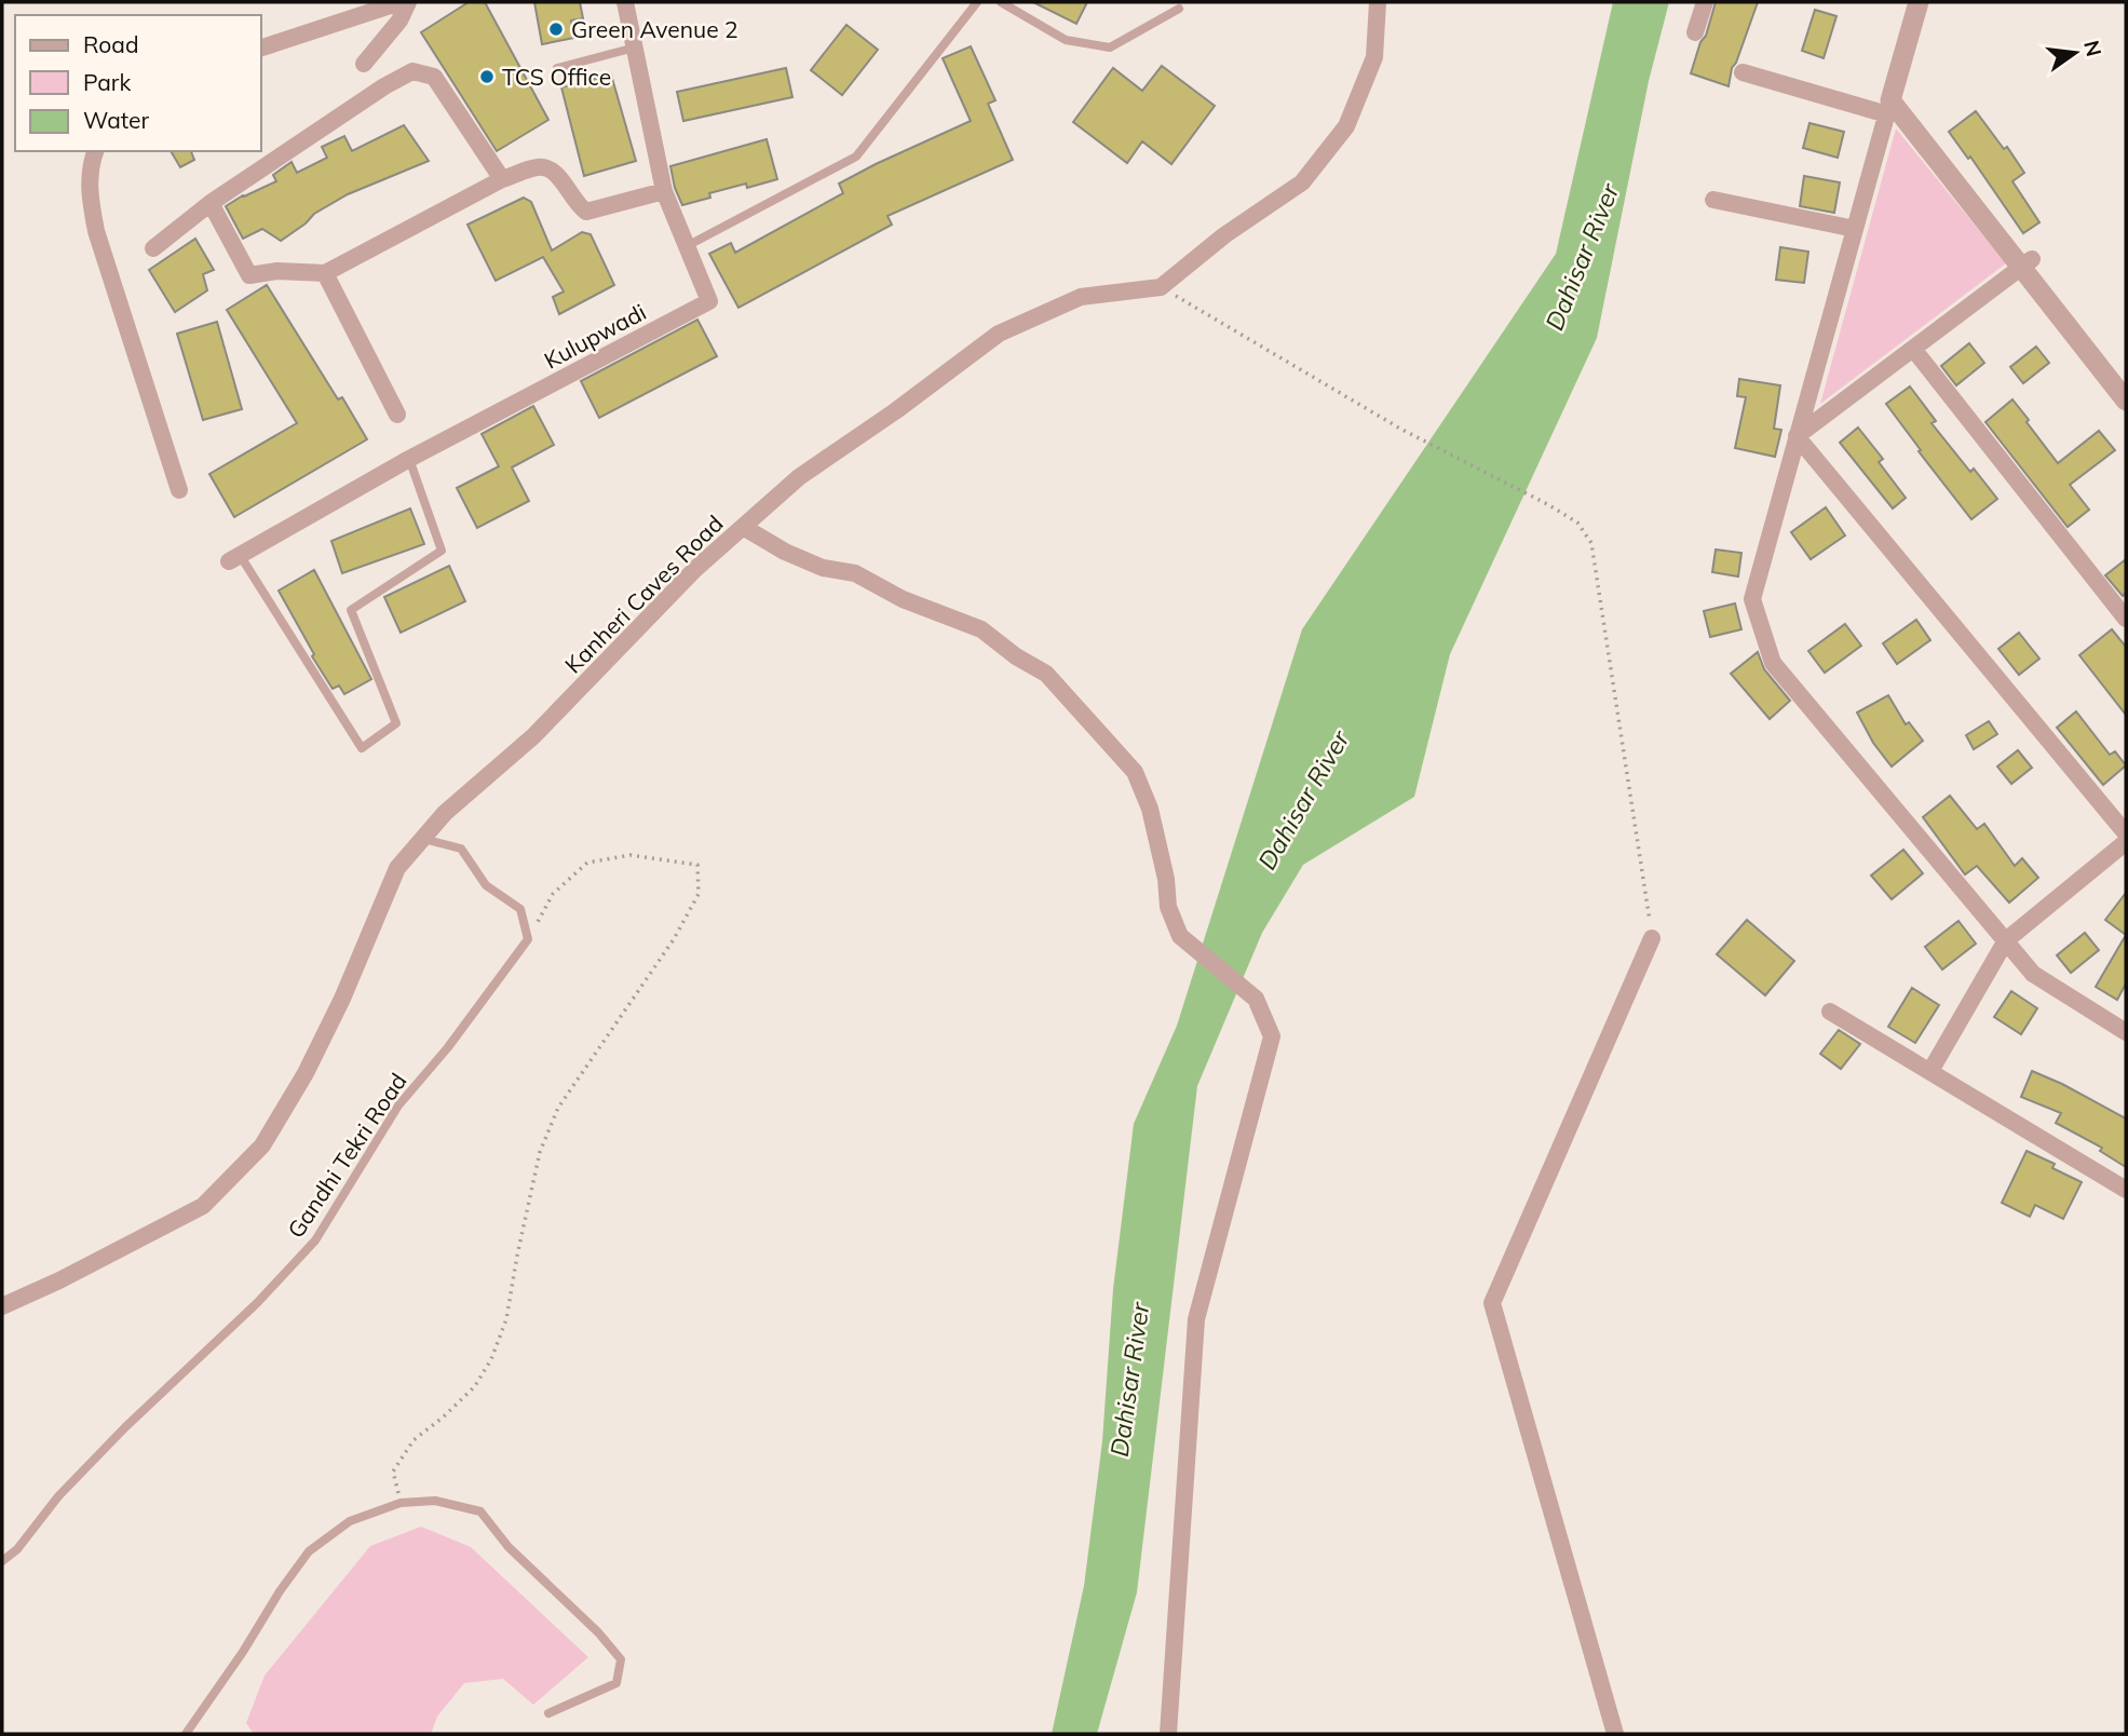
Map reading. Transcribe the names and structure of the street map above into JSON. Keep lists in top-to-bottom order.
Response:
{
  "streets": {
    "street": ["Kulupwadi", "Kanheri Caves Road"],
    "lane": ["Gandhi Tekri Road"]
  },
  "water": ["Dahisar River"],
  "places": ["Green Avenue 2", "TCS Office"],
  "legend": ["Road", "Park", "Water"],
  "north": "right"
}
